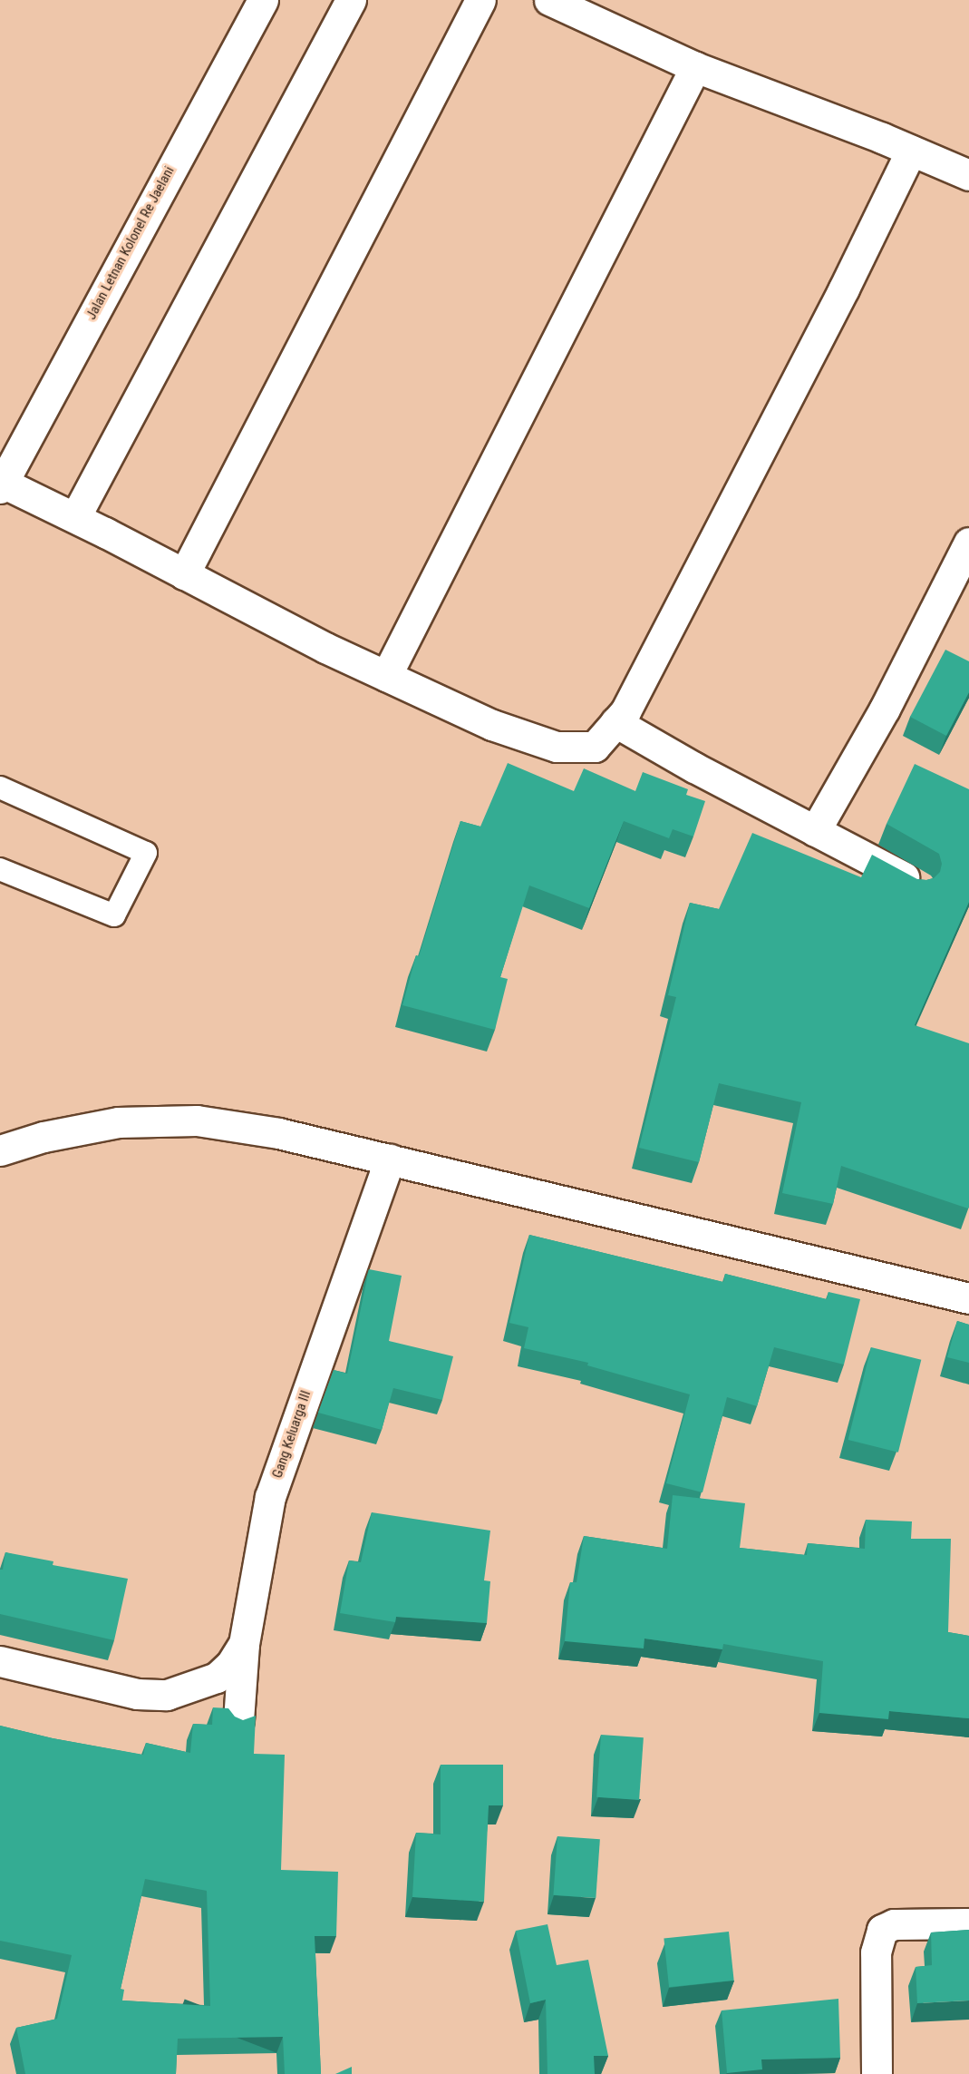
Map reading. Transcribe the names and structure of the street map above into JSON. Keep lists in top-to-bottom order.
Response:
{
  "streets": {
    "street": ["Jalan Letnan Kolonel Re Jaelani", "Gang Keluarga III"]
  }
}
